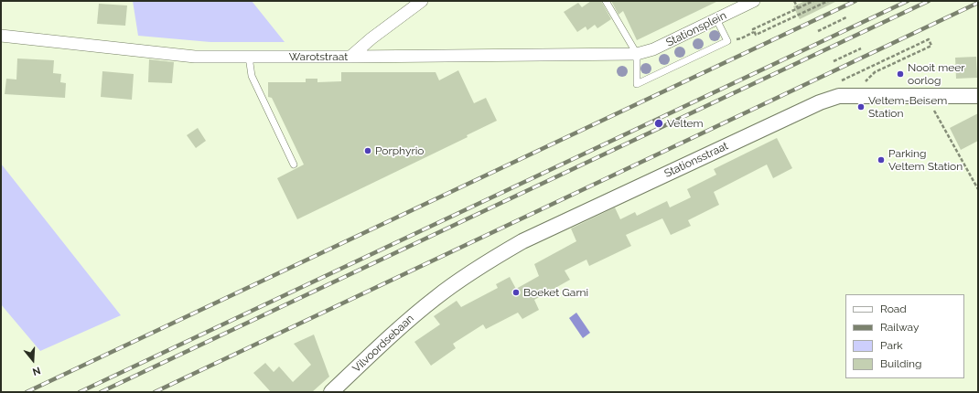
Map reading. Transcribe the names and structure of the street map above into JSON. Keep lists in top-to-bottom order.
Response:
{
  "streets": {
    "street": [
      "Stationsplein",
      "Warotstraat",
      "Stationsstraat",
      "Vilvoordsebaan"
    ]
  },
  "crossings": [
    ["Stationsplein", "Warotstraat"],
    ["Stationsstraat", "Vilvoordsebaan"]
  ],
  "places": [
    "Nooit meer oorlog",
    "Veltem-Beisem Station",
    "Veltem",
    "Porphyrio",
    "Parking Veltem Station",
    "Boeket Garni"
  ],
  "legend": [
    "Road",
    "Railway",
    "Park",
    "Building"
  ],
  "north": "bottom"
}
